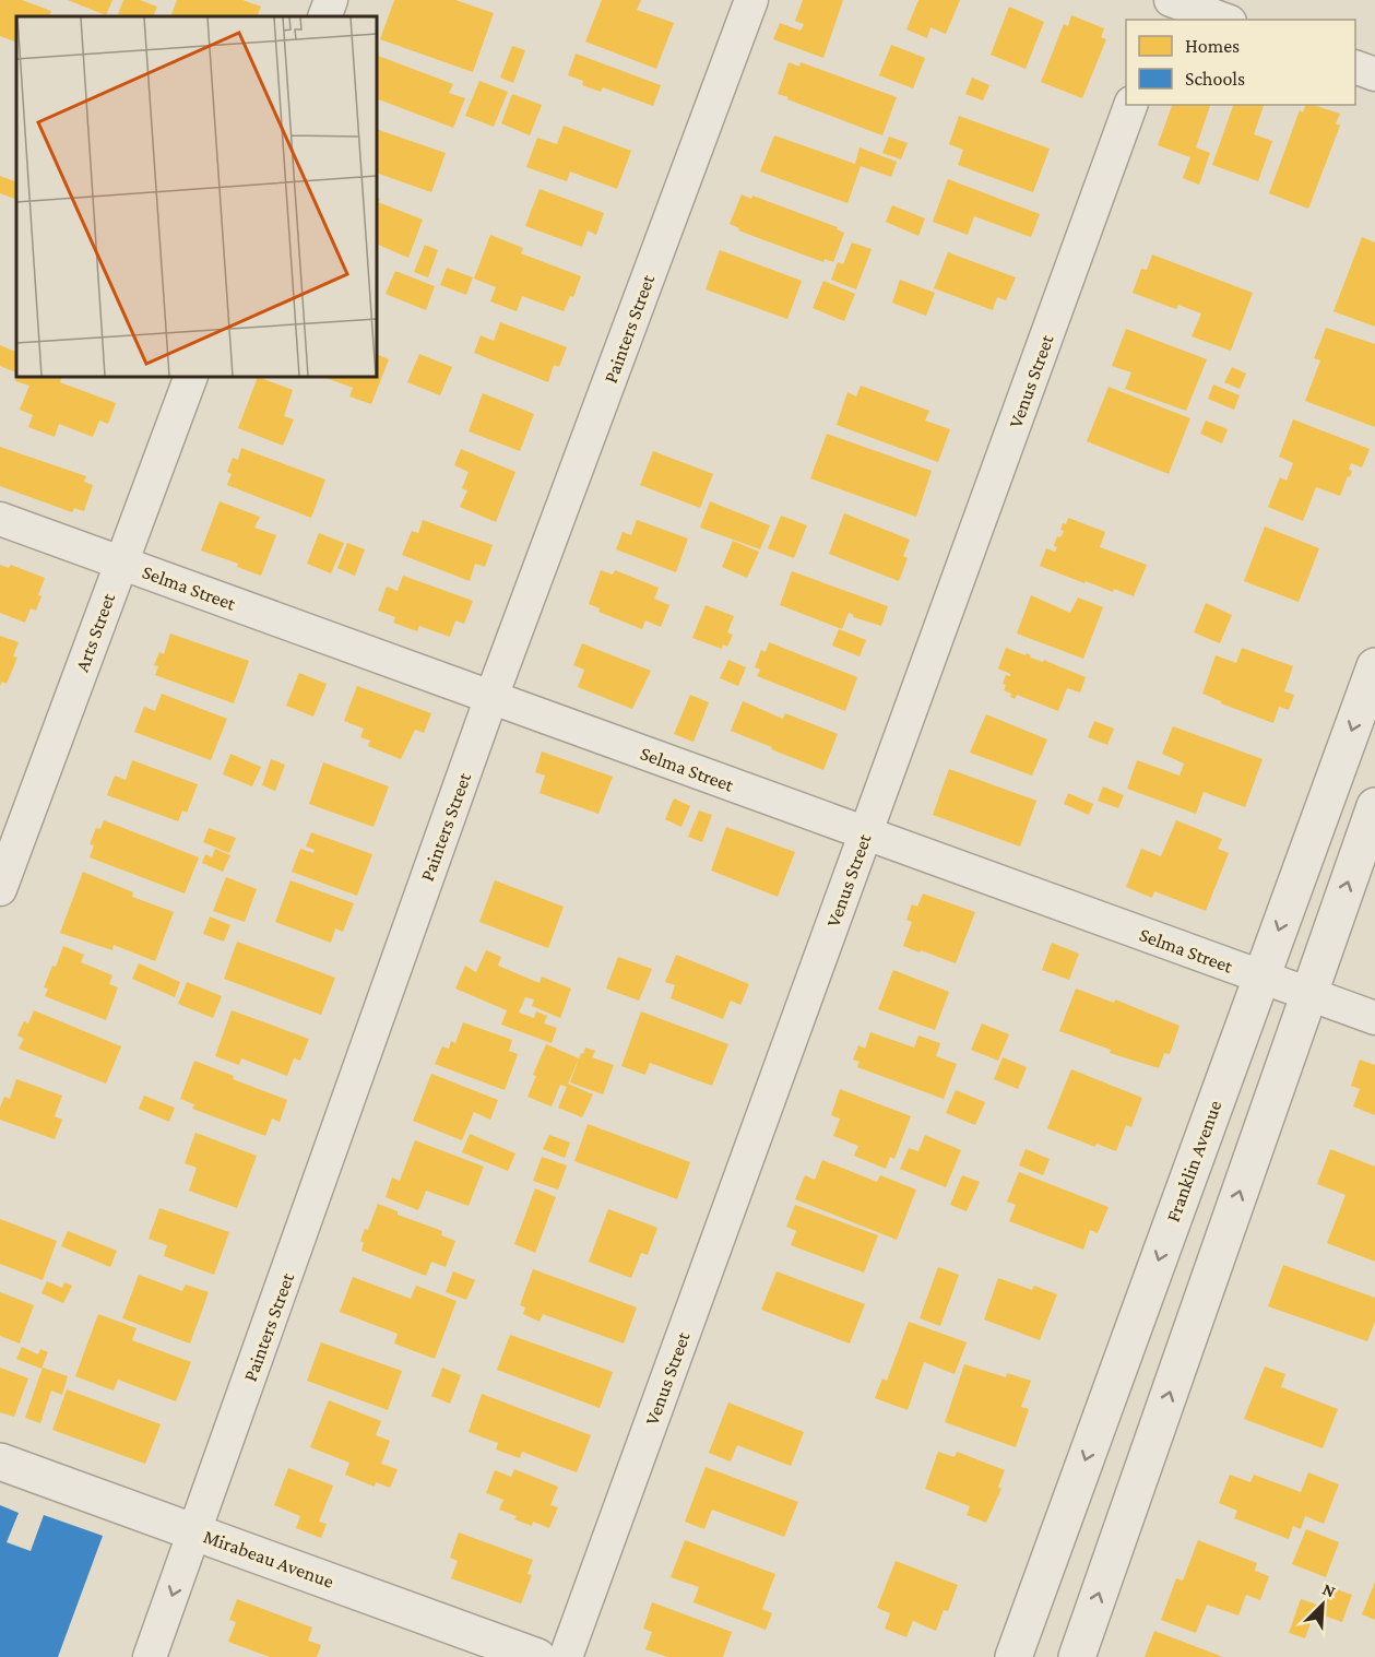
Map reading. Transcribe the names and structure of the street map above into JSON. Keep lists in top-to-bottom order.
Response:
{
  "streets": {
    "street": [
      "Painters Street",
      "Venus Street",
      "Selma Street",
      "Arts Street",
      "Franklin Avenue",
      "Mirabeau Avenue"
    ]
  },
  "crossings": [
    ["Painters Street", "Selma Street"],
    ["Painters Street", "Mirabeau Avenue"],
    ["Venus Street", "Selma Street"],
    ["Selma Street", "Arts Street"],
    ["Selma Street", "Franklin Avenue"]
  ],
  "legend": ["Homes", "Schools"],
  "north": "top right"
}
